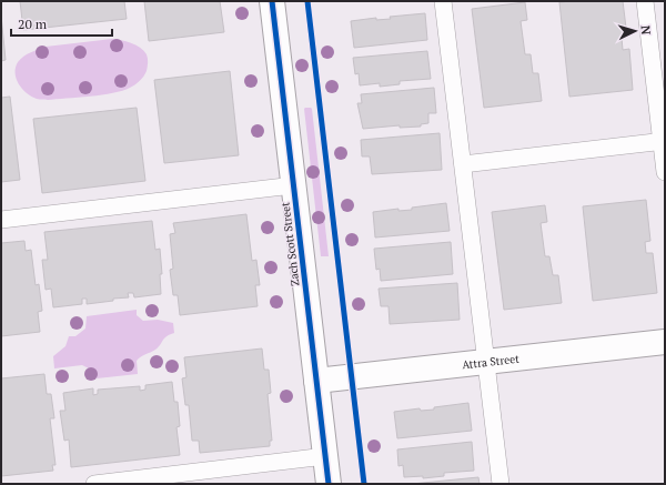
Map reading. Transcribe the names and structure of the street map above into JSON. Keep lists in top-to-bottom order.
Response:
{
  "streets": {
    "street": ["Zach Scott Street", "Attra Street"]
  },
  "crossings": [
    ["Zach Scott Street", "Attra Street"]
  ],
  "scale_bar": "20 m",
  "north": "right"
}
